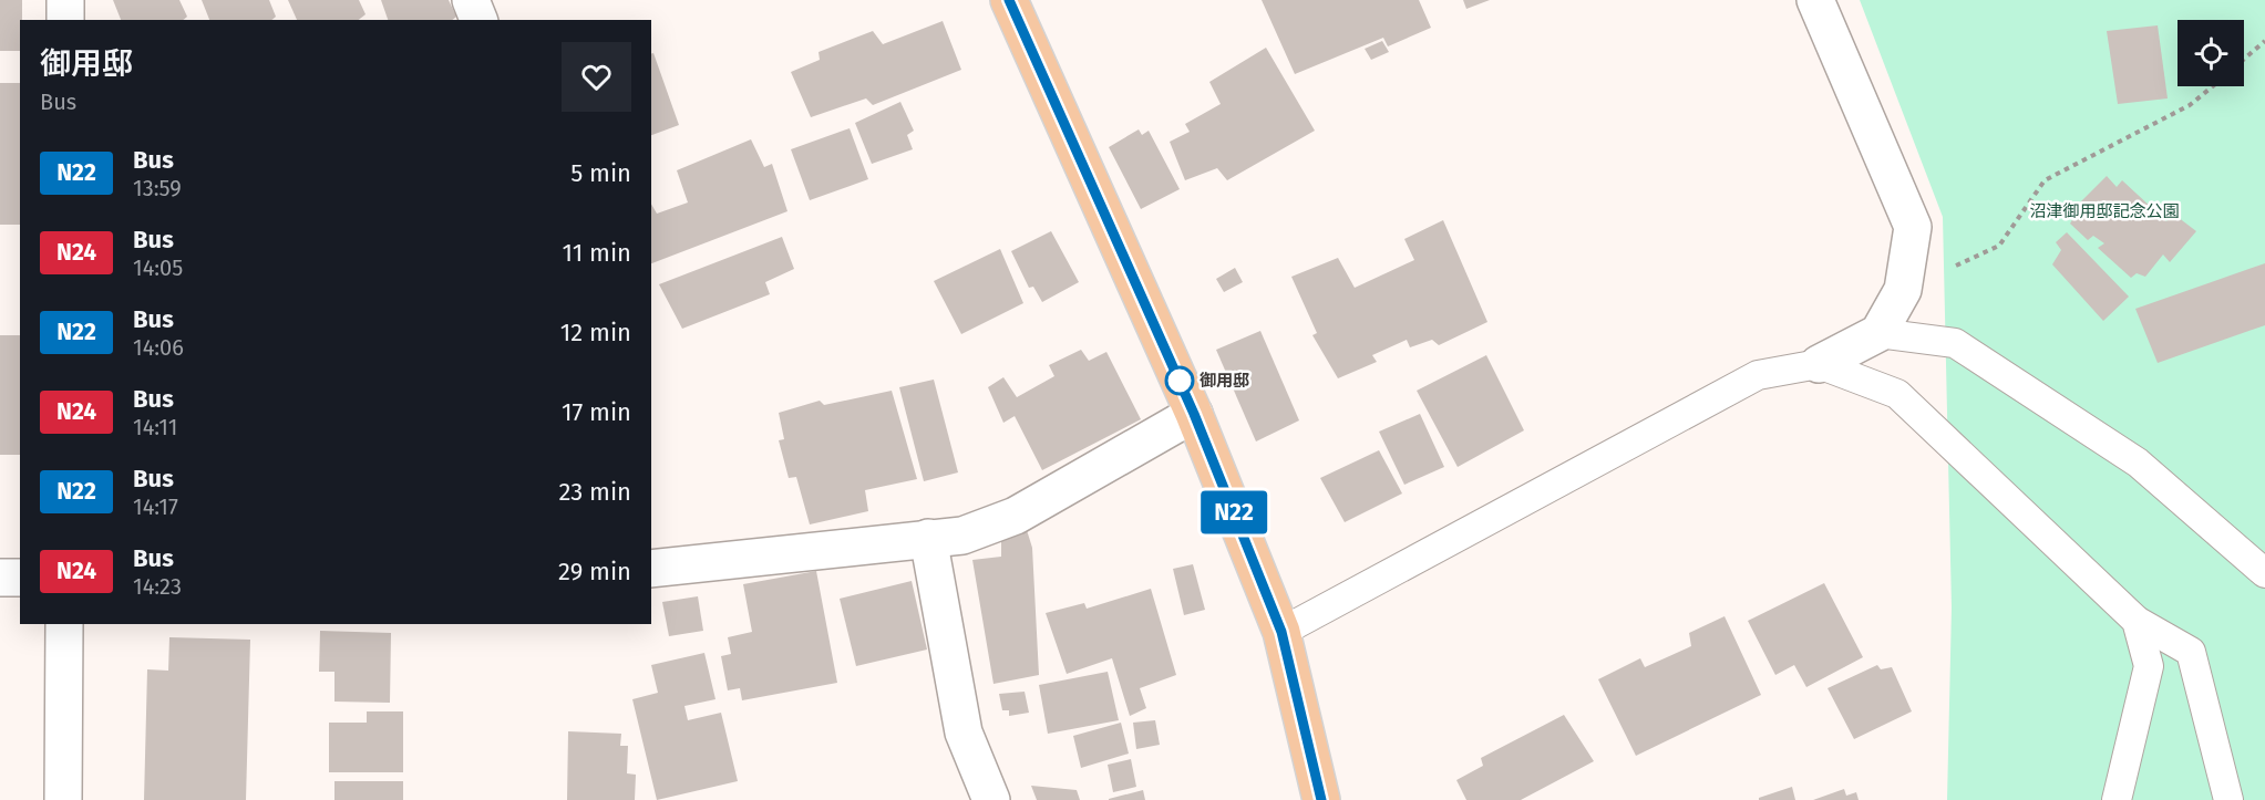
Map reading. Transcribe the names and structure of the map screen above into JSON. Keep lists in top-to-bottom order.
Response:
{
  "parks": ["沼津御用邸記念公園"],
  "places": ["御用邸"],
  "lines": ["bus line N22"],
  "page": {
    "on_map": "N22",
    "heading": ["御用邸", "Bus"],
    "list": [
      {
        "mark": "N22",
        "name": "Bus",
        "note": "13:59",
        "value": "5 min"
      },
      {
        "mark": "N24",
        "name": "Bus",
        "note": "14:05",
        "value": "11 min"
      },
      {
        "mark": "N22",
        "name": "Bus",
        "note": "14:06",
        "value": "12 min"
      },
      {
        "mark": "N24",
        "name": "Bus",
        "note": "14:11",
        "value": "17 min"
      },
      {
        "mark": "N22",
        "name": "Bus",
        "note": "14:17",
        "value": "23 min"
      },
      {
        "mark": "N24",
        "name": "Bus",
        "note": "14:23",
        "value": "29 min"
      }
    ]
  }
}
